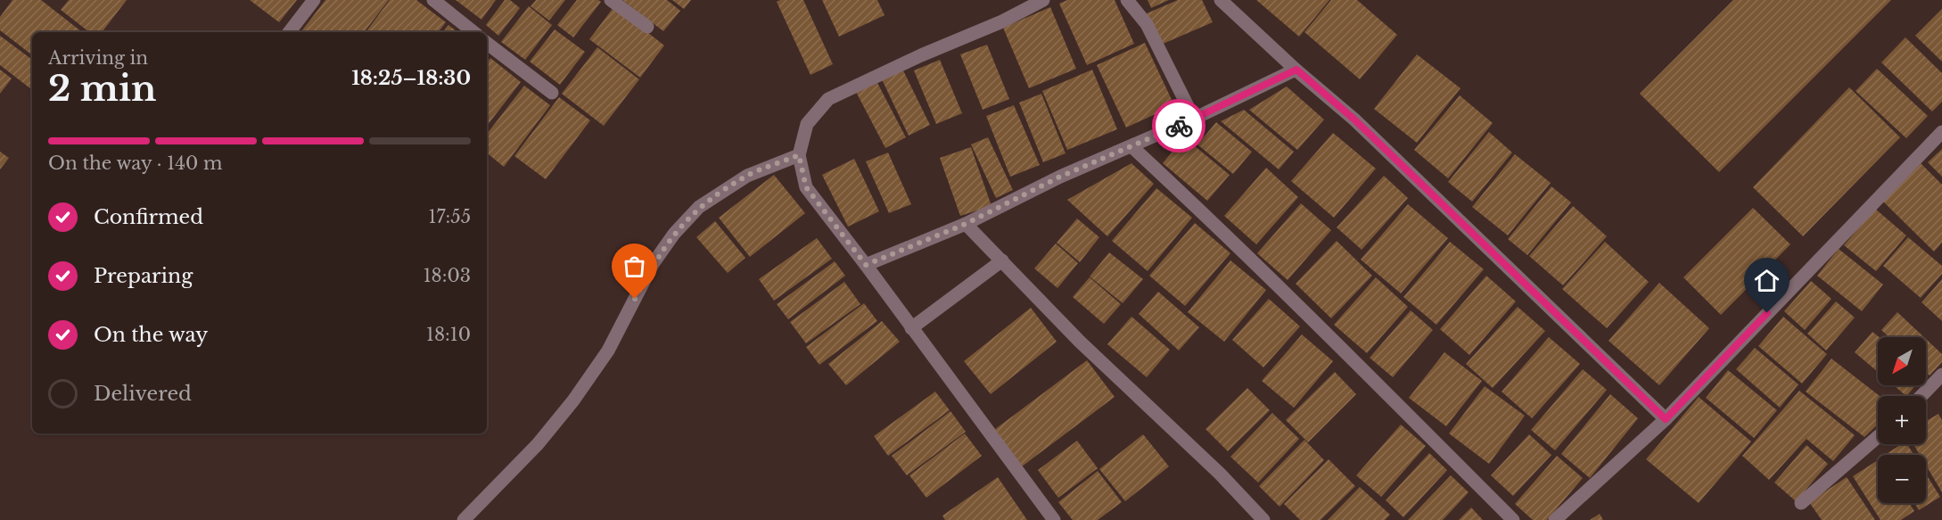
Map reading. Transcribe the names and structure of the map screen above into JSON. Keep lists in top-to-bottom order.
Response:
{
  "north": "bottom left",
  "page": {
    "heading": ["2 min", "Arriving in", "18:25–18:30"],
    "bar": "On the way · 140 m",
    "list": [
      ["Confirmed", "17:55"],
      ["Preparing", "18:03"],
      ["On the way", "18:10"],
      "Delivered"
    ],
    "map_buttons": ["+", "−"]
  }
}
